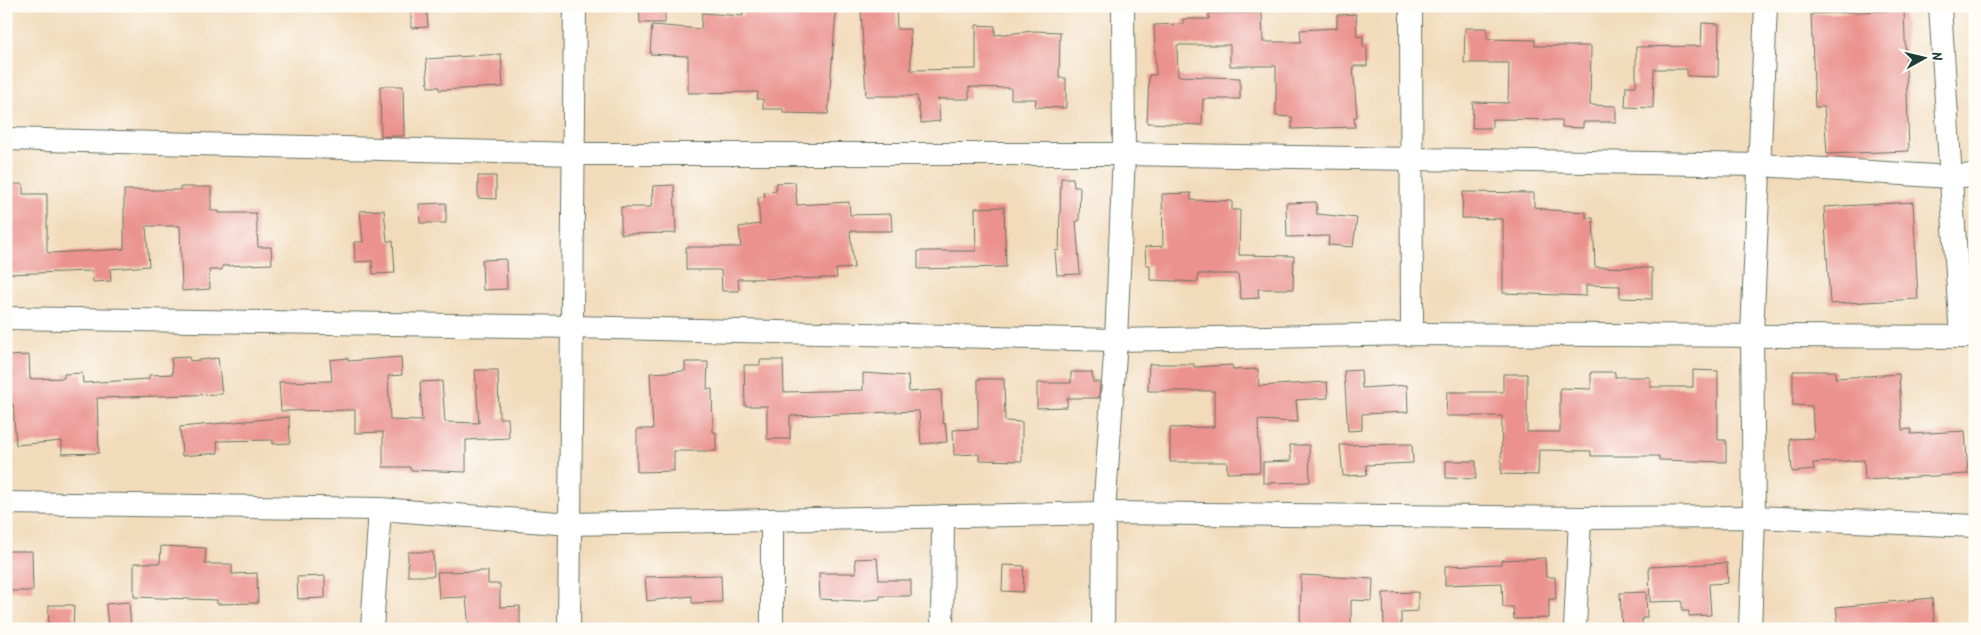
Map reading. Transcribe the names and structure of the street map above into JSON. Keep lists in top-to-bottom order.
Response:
{
  "north": "right"
}
